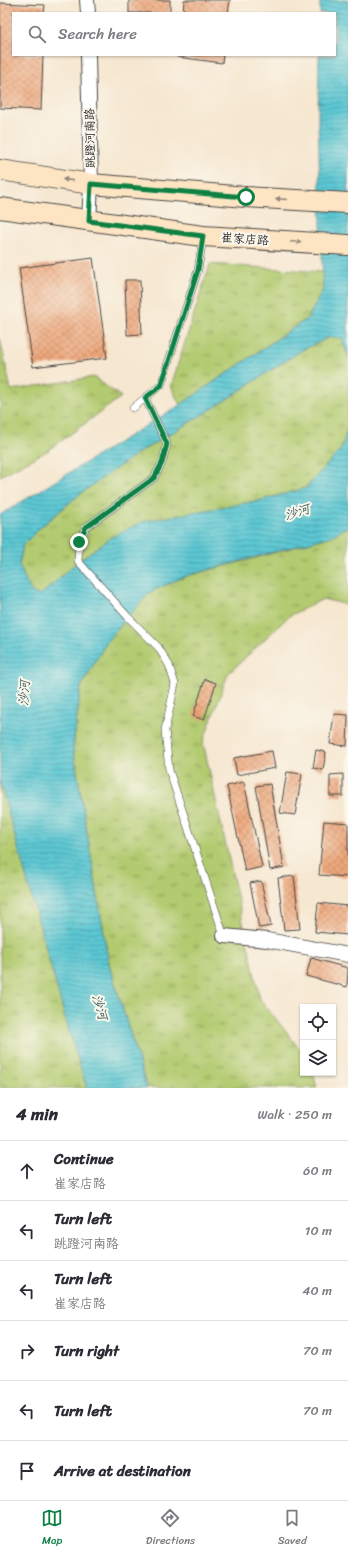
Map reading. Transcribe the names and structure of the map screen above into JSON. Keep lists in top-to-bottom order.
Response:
{
  "streets": {
    "main road": ["崔家店路"],
    "street": ["跳蹬河南路"]
  },
  "crossings": [
    ["跳蹬河南路", "崔家店路"]
  ],
  "water": ["沙河"],
  "page": {
    "search": "Search here",
    "heading": ["4 min", "Walk · 250 m"],
    "list": [
      ["Continue", "崔家店路", "60 m"],
      ["Turn left", "跳蹬河南路", "10 m"],
      ["Turn left", "崔家店路", "40 m"],
      ["Turn right", "70 m"],
      ["Turn left", "70 m"],
      "Arrive at destination"
    ],
    "nav": ["Map", "Directions", "Saved"]
  }
}
